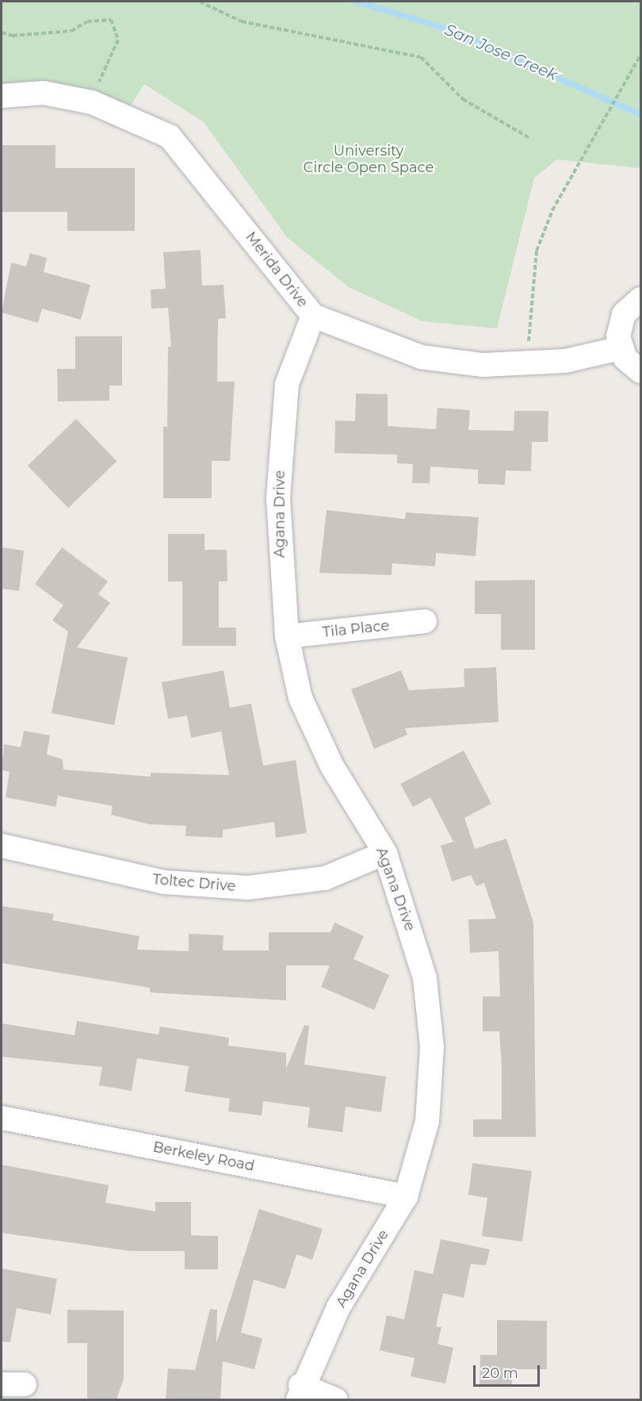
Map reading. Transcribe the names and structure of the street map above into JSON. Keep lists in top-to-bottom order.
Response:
{
  "streets": {
    "street": [
      "Merida Drive",
      "Agana Drive",
      "Tila Place",
      "Toltec Drive",
      "Berkeley Road"
    ]
  },
  "crossings": [
    ["Merida Drive", "Agana Drive"],
    ["Agana Drive", "Tila Place"],
    ["Agana Drive", "Toltec Drive"],
    ["Agana Drive", "Berkeley Road"]
  ],
  "water": ["San Jose Creek"],
  "parks": ["University Circle Open Space"],
  "scale_bar": "20 m"
}
